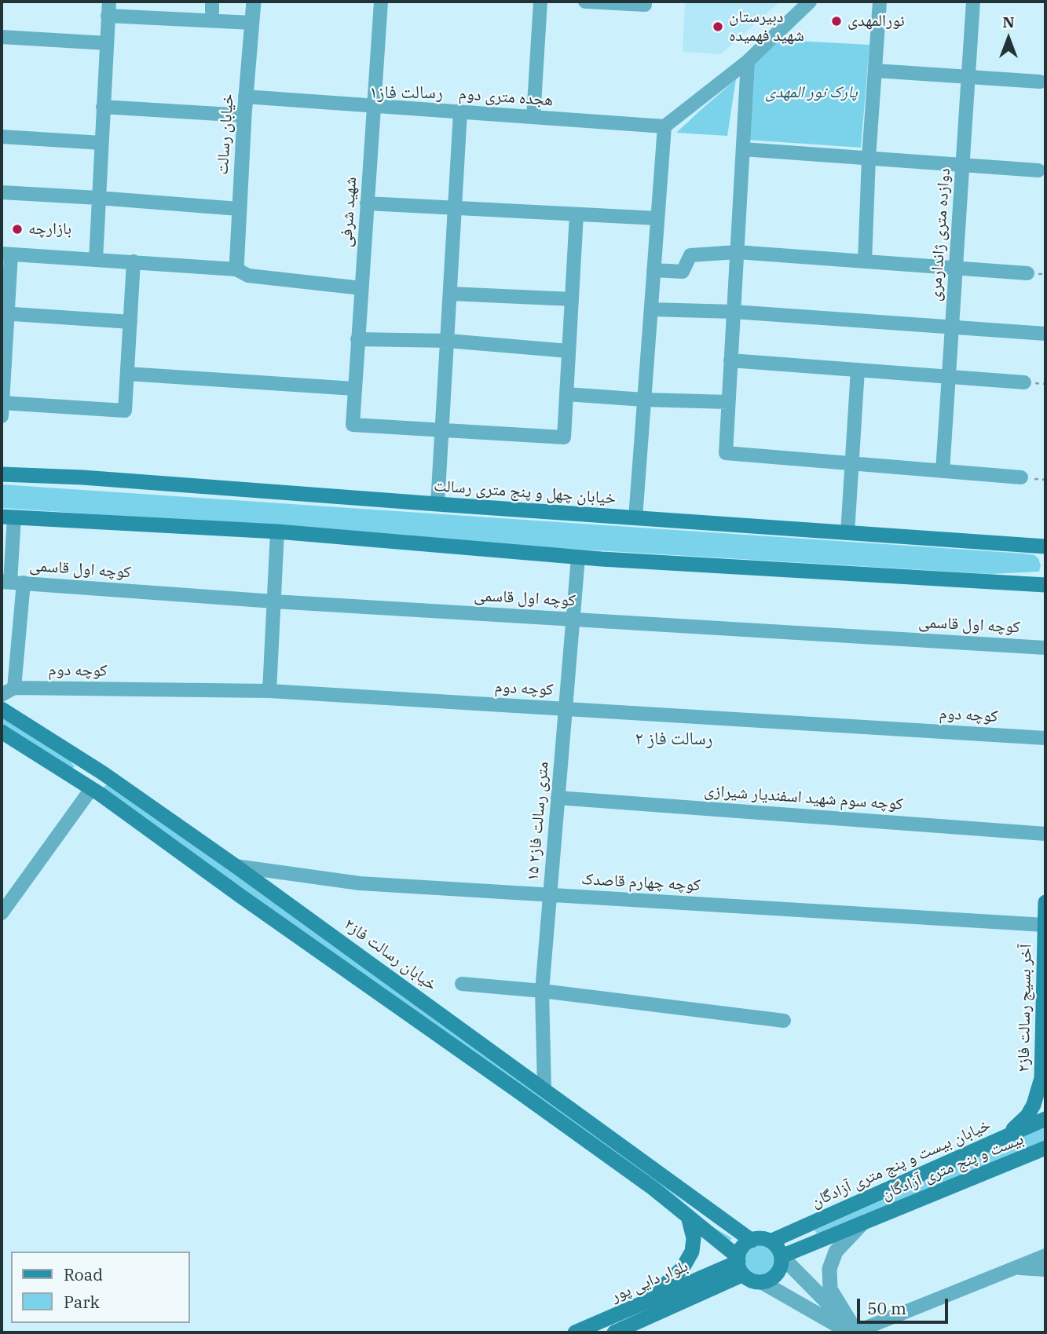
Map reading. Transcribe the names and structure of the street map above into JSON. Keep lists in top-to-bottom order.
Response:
{
  "streets": {
    "main road": [
      "خیابان چهل و پنج متری رسالت",
      "خیابان رسالت فاز۲",
      "آخر بسیج رسالت فاز۲",
      "خیابان بیست و پنج متری آزادگان",
      "بیست و پنج متری آزادگان",
      "بلوار دایی پور"
    ],
    "street": [
      "هجده متری دوم",
      "خیابان رسالت",
      "شهید شرفی",
      "دوازده متری ژاندارمری",
      "کوچه اول قاسمی",
      "کوچه دوم",
      "کوچه سوم شهید اسفندیار شیرازی",
      "۱۵ متری رسالت فاز۲",
      "کوچه چهارم قاصدک"
    ]
  },
  "crossings": [
    ["هجده متری دوم", "خیابان رسالت"],
    ["هجده متری دوم", "شهید شرفی"],
    ["کوچه اول قاسمی", "۱۵ متری رسالت فاز۲"],
    ["کوچه دوم", "۱۵ متری رسالت فاز۲"],
    ["کوچه سوم شهید اسفندیار شیرازی", "۱۵ متری رسالت فاز۲"],
    ["۱۵ متری رسالت فاز۲", "کوچه چهارم قاصدک"],
    ["۱۵ متری رسالت فاز۲", "خیابان رسالت فاز۲"],
    ["کوچه چهارم قاصدک", "خیابان رسالت فاز۲"],
    ["کوچه چهارم قاصدک", "آخر بسیج رسالت فاز۲"],
    ["خیابان رسالت فاز۲", "خیابان بیست و پنج متری آزادگان"],
    ["خیابان رسالت فاز۲", "بیست و پنج متری آزادگان"],
    ["خیابان رسالت فاز۲", "بلوار دایی پور"],
    ["آخر بسیج رسالت فاز۲", "خیابان بیست و پنج متری آزادگان"],
    ["خیابان بیست و پنج متری آزادگان", "بیست و پنج متری آزادگان"],
    ["خیابان بیست و پنج متری آزادگان", "بلوار دایی پور"],
    ["بیست و پنج متری آزادگان", "بلوار دایی پور"]
  ],
  "districts": ["رسالت فاز۱", "رسالت فاز ۲"],
  "parks": ["پارک نور المهدی"],
  "places": ["نورالمهدی", "دبیرستان شهید فهمیده", "بازارچه"],
  "legend": ["Road", "Park"],
  "scale_bar": "50 m",
  "north": "top"
}
